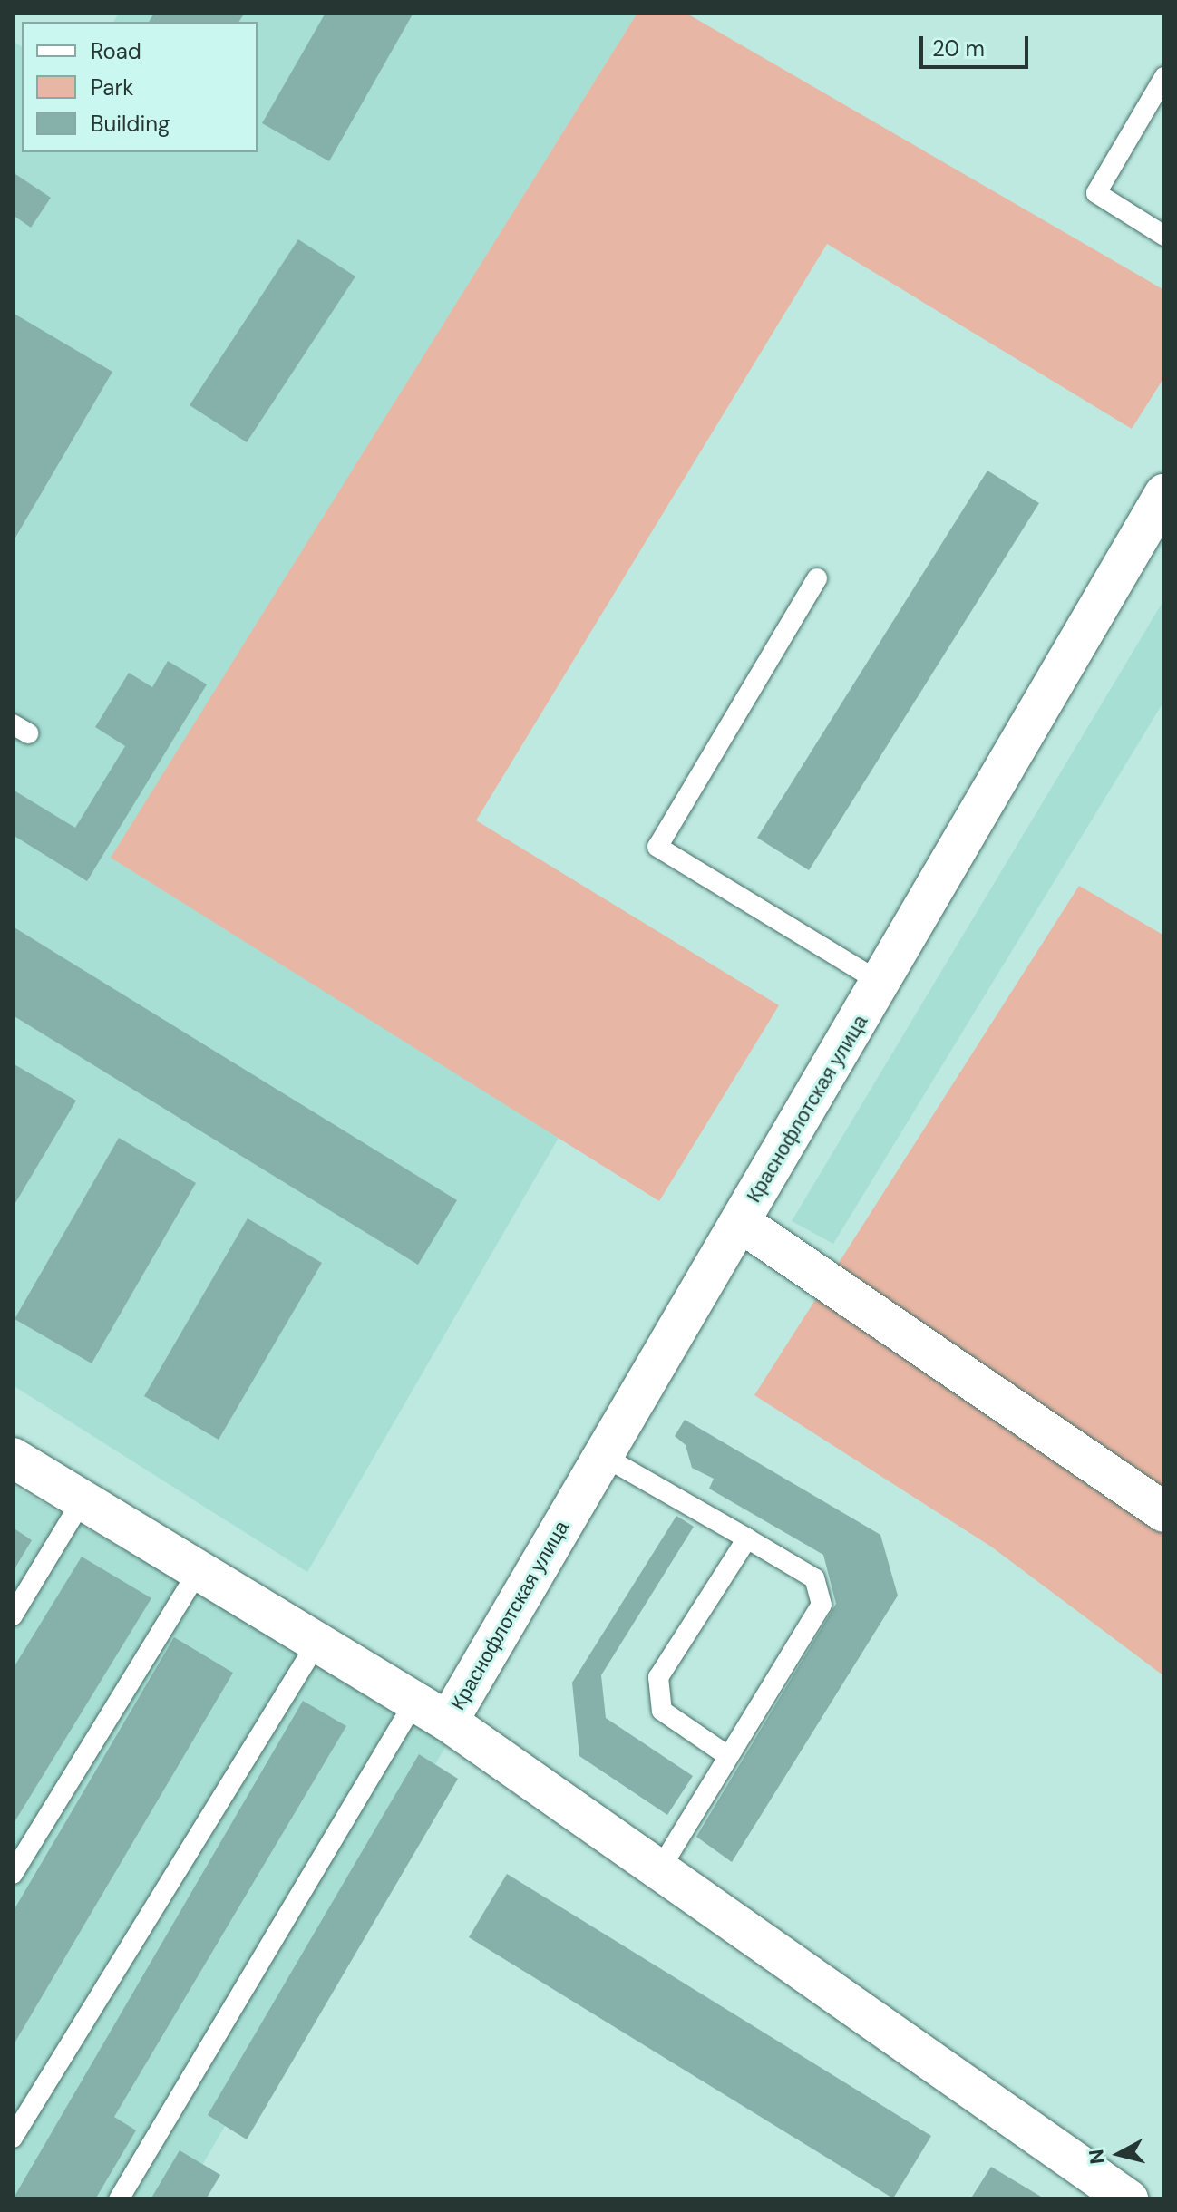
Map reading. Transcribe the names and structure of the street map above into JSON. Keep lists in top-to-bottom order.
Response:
{
  "streets": {
    "street": ["Краснофлотская улица"]
  },
  "legend": ["Road", "Park", "Building"],
  "scale_bar": "20 m",
  "north": "left"
}
